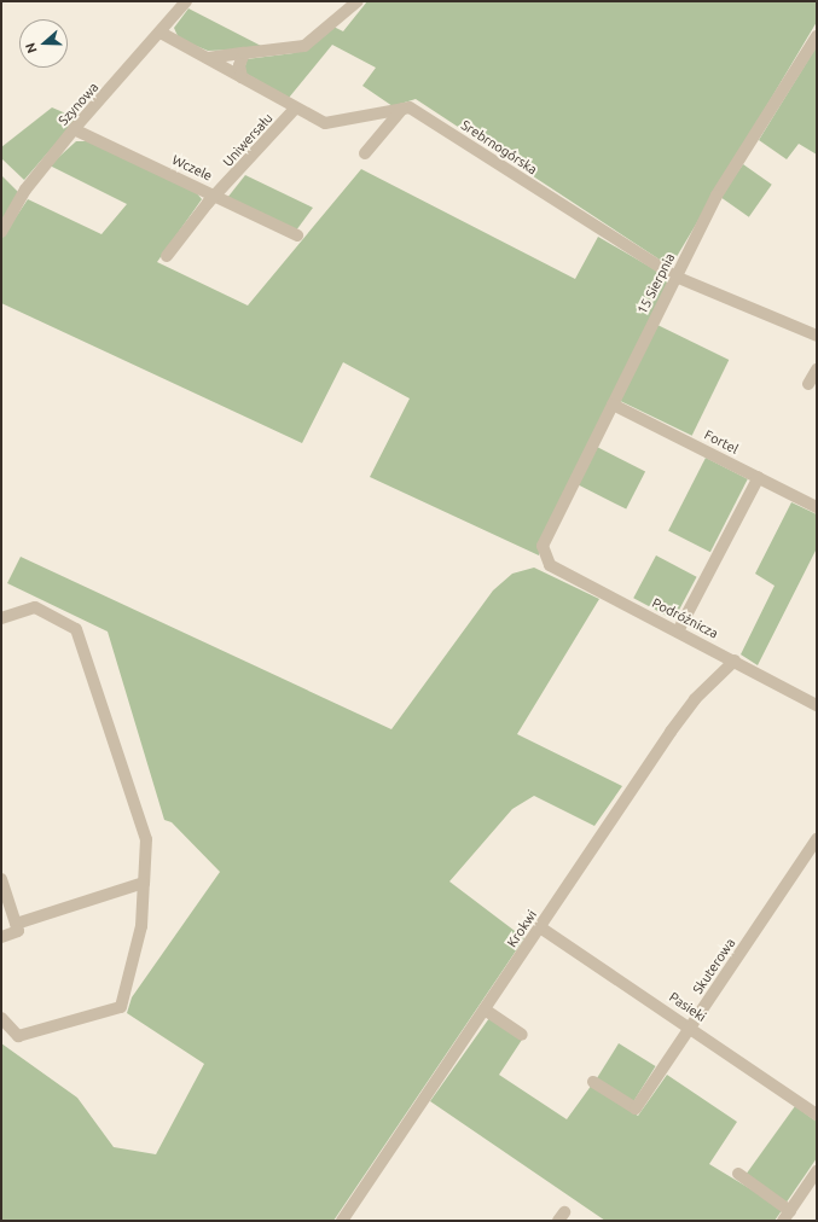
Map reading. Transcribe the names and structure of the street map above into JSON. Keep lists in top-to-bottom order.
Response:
{
  "streets": {
    "street": [
      "Szynowa",
      "Uniwersału",
      "Srebrnogórska",
      "Wczele",
      "15 Sierpnia",
      "Fortel",
      "Podróżnicza",
      "Krokwi",
      "Skuterowa",
      "Pasieki"
    ]
  },
  "crossings": [
    ["Szynowa", "Wczele"],
    ["Uniwersału", "Wczele"],
    ["Srebrnogórska", "15 Sierpnia"],
    ["15 Sierpnia", "Fortel"],
    ["15 Sierpnia", "Podróżnicza"],
    ["Podróżnicza", "Krokwi"],
    ["Krokwi", "Pasieki"],
    ["Skuterowa", "Pasieki"]
  ],
  "north": "left"
}
